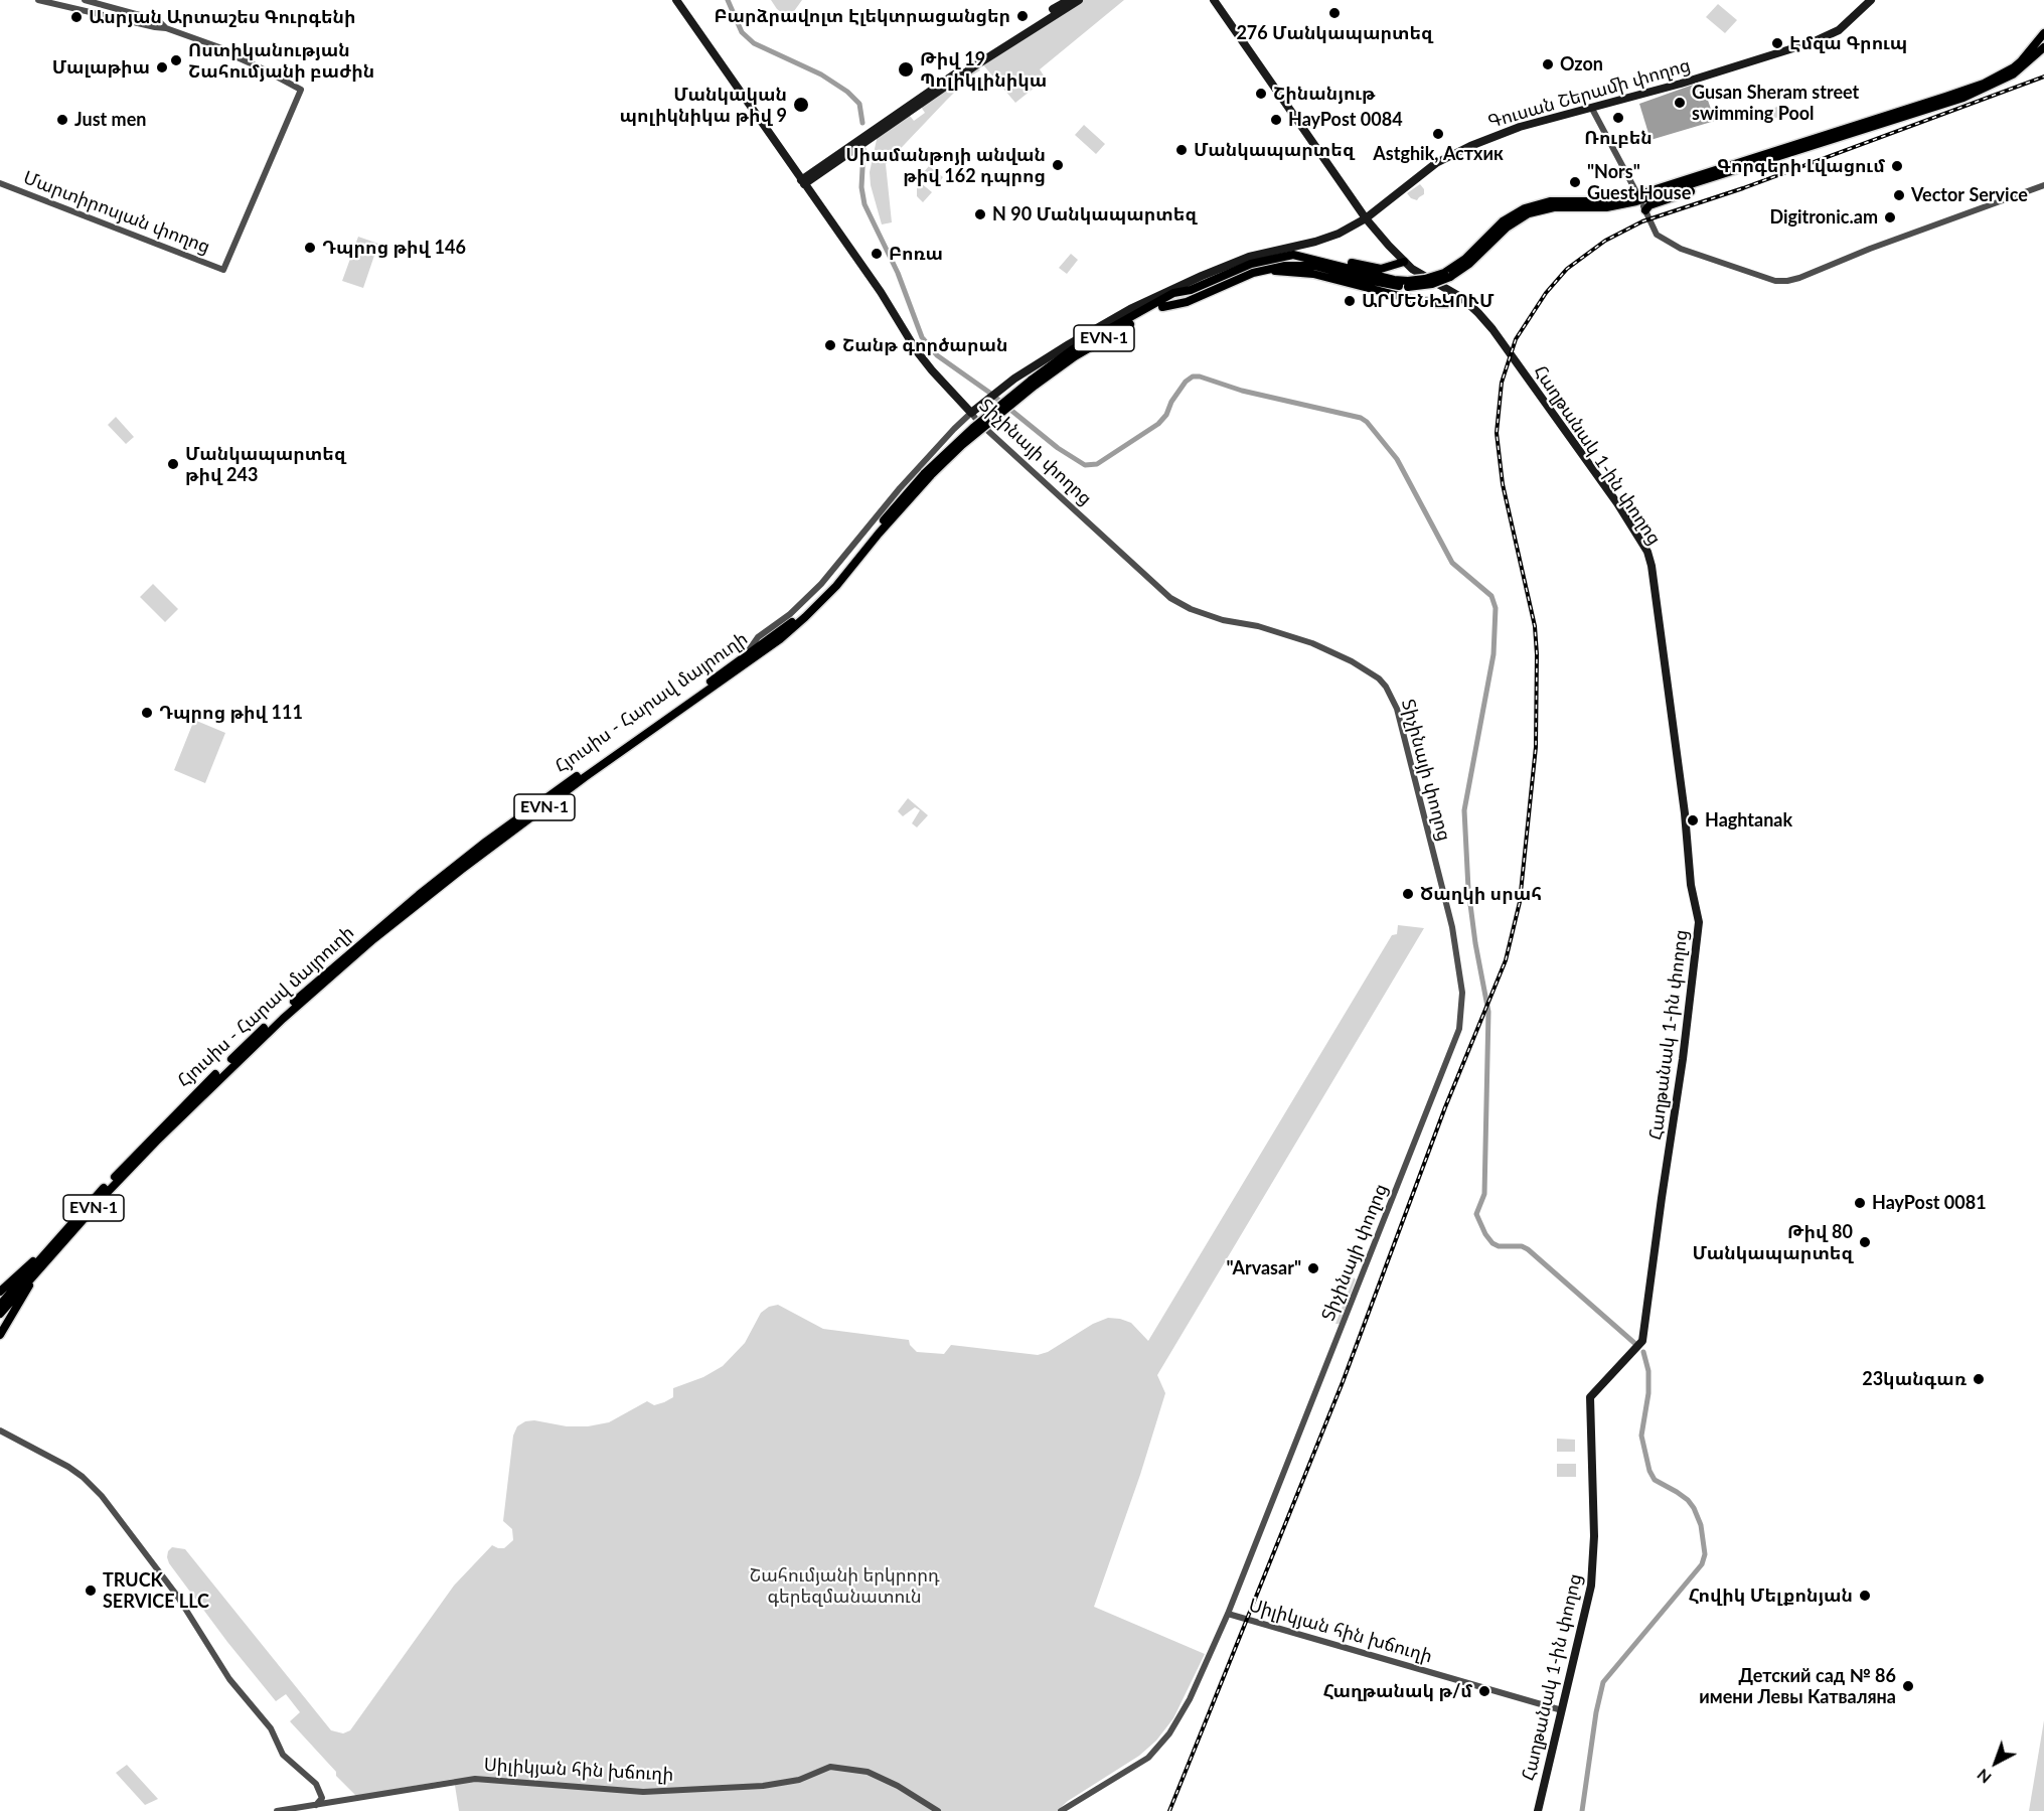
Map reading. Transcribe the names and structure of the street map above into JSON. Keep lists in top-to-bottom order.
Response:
{
  "streets": {
    "highway": ["EVN-1", "Հյուսիս - Հարավ մայրուղի"],
    "main road": ["Գուսան Շերամի փողոց", "Տիչինայի փողոց", "Հաղթանակ 1-ին փողոց"],
    "street": ["Մարտիրոսյան փողոց", "Սիլիկյան հին խճուղի"]
  },
  "crossings": [
    ["Գուսան Շերամի փողոց", "Տիչինայի փողոց"],
    ["Գուսան Շերամի փողոց", "Հաղթանակ 1-ին փողոց"],
    ["Գուսան Շերամի փողոց", "Հյուսիս - Հարավ մայրուղի"],
    ["Տիչինայի փողոց", "Սիլիկյան հին խճուղի"],
    ["Հաղթանակ 1-ին փողոց", "Սիլիկյան հին խճուղի"]
  ],
  "parks": ["Շահումյանի երկրորդ գերեզմանատուն"],
  "places": [
    "276 Մանկապարտեզ",
    "Բարձրավոլտ Էլեկտրացանցեր",
    "Ասրյան Արտաշես Գուրգենի",
    "Էմզա Գրուպ",
    "Ոստիկանության Շահումյանի բաժին",
    "Ozon",
    "Մալաթիա",
    "Թիվ 19 Պոլիկլինիկա",
    "Շինանյութ",
    "Gusan Sheram street swimming Pool",
    "Մանկական պոլիկնիկա թիվ 9",
    "Ռուբեն",
    "Just men",
    "HayPost 0084",
    "Astghik, Астхик",
    "Մանկապարտեզ",
    "Սիամանթոյի անվան թիվ 162 դպրոց",
    "Գորգերի Լվացում",
    "\"Nors\" Guest House",
    "Vector Service",
    "N 90 Մանկապարտեզ",
    "Digitronic.am",
    "Դպրոց թիվ 146",
    "Բոռա",
    "ԱՐՄԵՆԻԿՈՒՄ",
    "Շանթ գործարան",
    "Մանկապարտեզ թիվ 243",
    "Դպրոց թիվ 111",
    "Haghtanak",
    "Ծաղկի սրահ",
    "HayPost 0081",
    "Թիվ 80 Մանկապարտեզ",
    "\"Arvasar\"",
    "23կանգառ",
    "TRUCK SERVICE LLC",
    "Հովիկ Մելքոնյան",
    "Детский сад № 86 имени Левы Катваляна",
    "Հաղթանակ թ/մ"
  ],
  "north": "bottom left"
}
